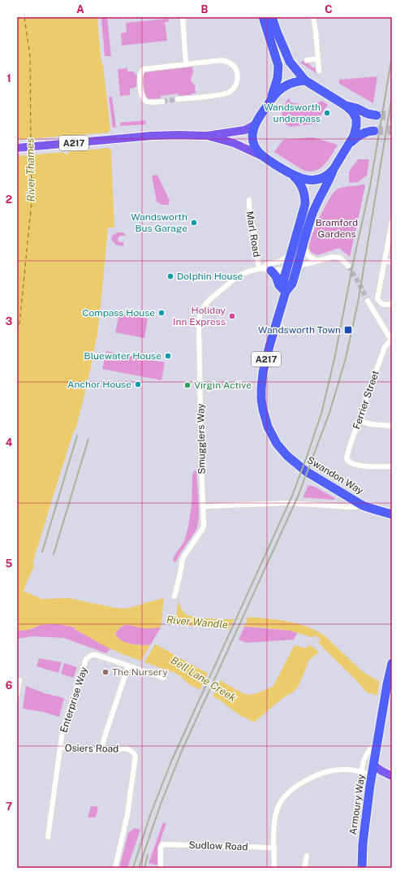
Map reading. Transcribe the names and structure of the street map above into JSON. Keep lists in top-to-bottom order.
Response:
{
  "streets": {
    "highway": ["A217", "Swandon Way", "Armoury Way"],
    "street": [
      "Marl Road",
      "Ferrier Street",
      "Smugglers Way",
      "Enterprise Way",
      "Osiers Road",
      "Sudlow Road"
    ]
  },
  "crossings": [
    ["A217", "Swandon Way"],
    ["Marl Road", "Smugglers Way"],
    ["Smugglers Way", "Swandon Way"],
    ["Enterprise Way", "Osiers Road"]
  ],
  "water": ["River Thames", "River Wandle", "Bell Lane Creek"],
  "parks": ["Bramford Gardens"],
  "places": {
    "other": [
      "Wandsworth underpass",
      "Wandsworth Bus Garage",
      "Dolphin House",
      "Compass House",
      "Holiday Inn Express",
      "Bluewater House",
      "Anchor House",
      "Virgin Active",
      "The Nursery"
    ],
    "transit": ["Wandsworth Town"]
  },
  "grid": {
    "columns": ["A", "B", "C"],
    "rows": [
      "1",
      "2",
      "3",
      "4",
      "5",
      "6",
      "7"
    ]
  }
}
